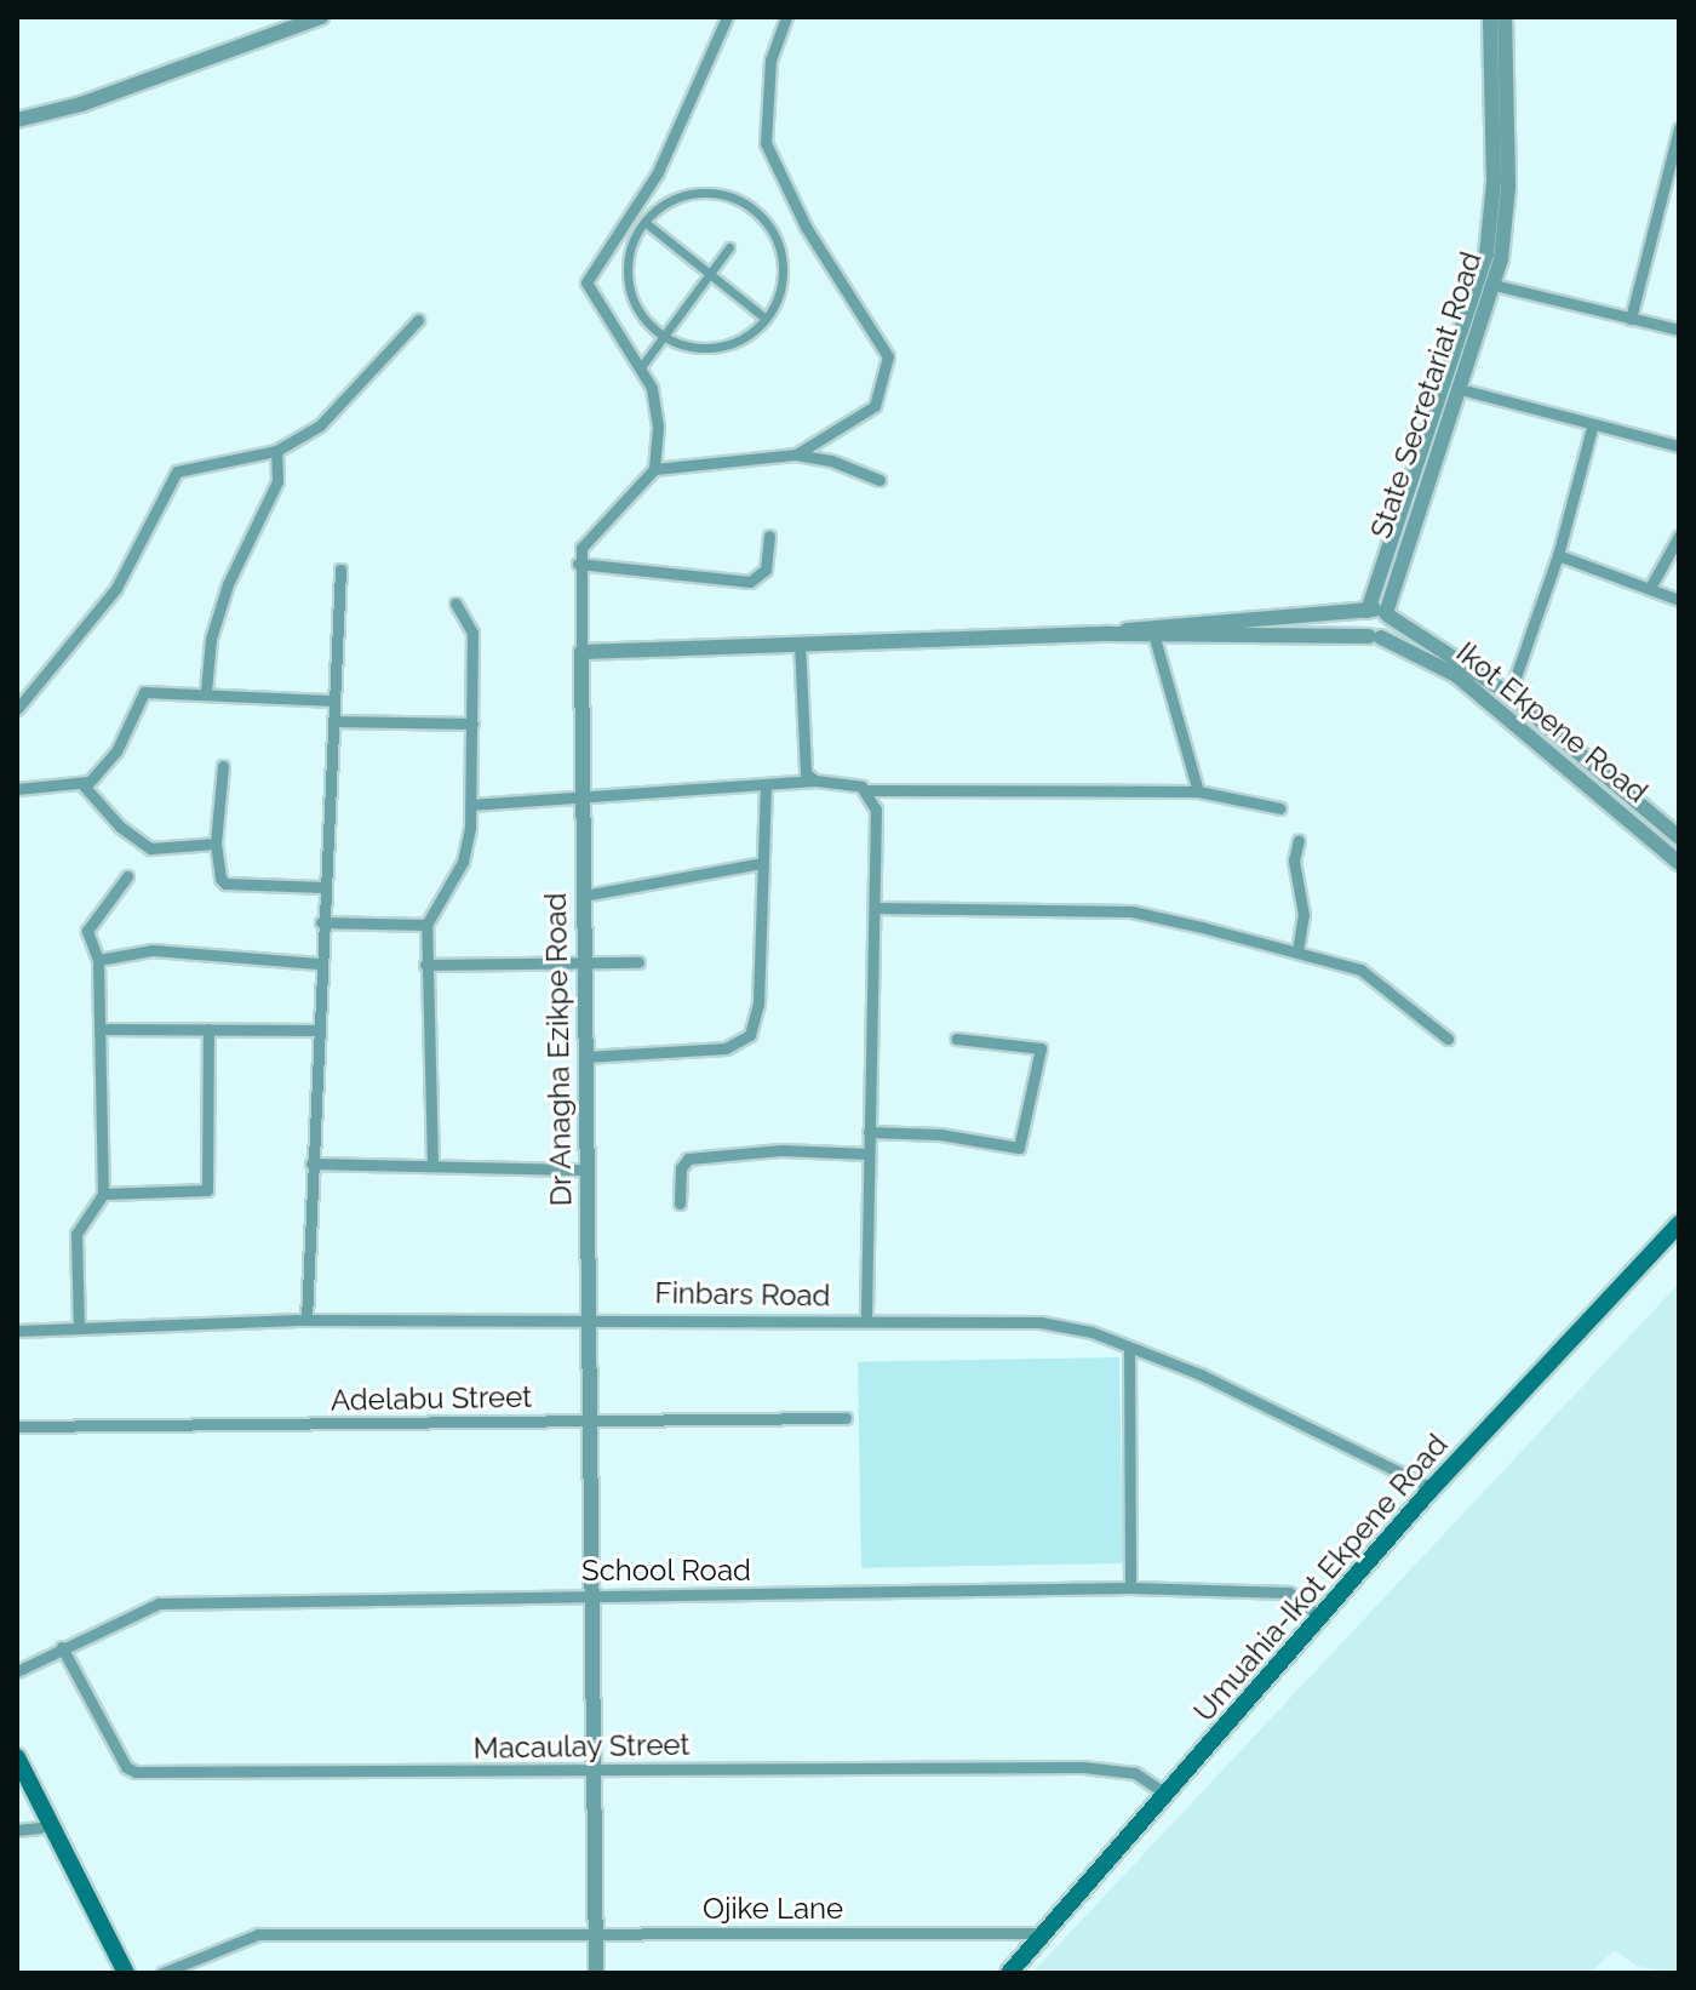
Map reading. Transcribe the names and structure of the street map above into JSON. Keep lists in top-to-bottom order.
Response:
{
  "streets": {
    "main road": ["Umuahia-Ikot Ekpene Road"],
    "street": [
      "State Secretariat Road",
      "Ikot Ekpene Road",
      "Dr Anagha Ezikpe Road",
      "Finbars Road",
      "Adelabu Street",
      "School Road",
      "Macaulay Street",
      "Ojike Lane"
    ]
  },
  "crossings": [
    ["State Secretariat Road", "Ikot Ekpene Road"],
    ["Dr Anagha Ezikpe Road", "Finbars Road"],
    ["Dr Anagha Ezikpe Road", "Adelabu Street"],
    ["Dr Anagha Ezikpe Road", "School Road"],
    ["Dr Anagha Ezikpe Road", "Macaulay Street"],
    ["Dr Anagha Ezikpe Road", "Ojike Lane"],
    ["Finbars Road", "Umuahia-Ikot Ekpene Road"],
    ["School Road", "Umuahia-Ikot Ekpene Road"],
    ["School Road", "Macaulay Street"],
    ["Umuahia-Ikot Ekpene Road", "Macaulay Street"],
    ["Umuahia-Ikot Ekpene Road", "Ojike Lane"]
  ]
}
